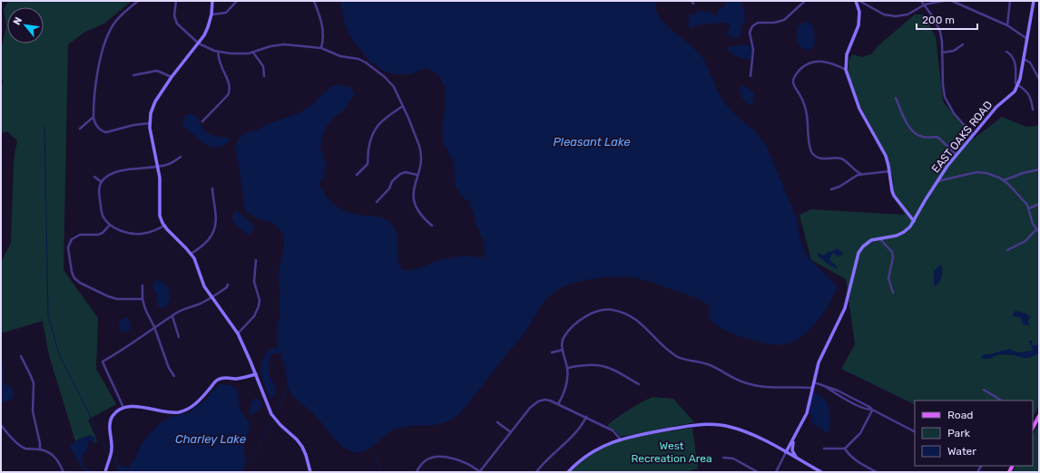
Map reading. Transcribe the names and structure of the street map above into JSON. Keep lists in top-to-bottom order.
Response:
{
  "streets": {
    "street": ["EAST OAKS ROAD"]
  },
  "water": ["Pleasant Lake", "Charley Lake"],
  "parks": ["West Recreation Area"],
  "legend": ["Road", "Park", "Water"],
  "scale_bar": "200 m",
  "north": "top left"
}
